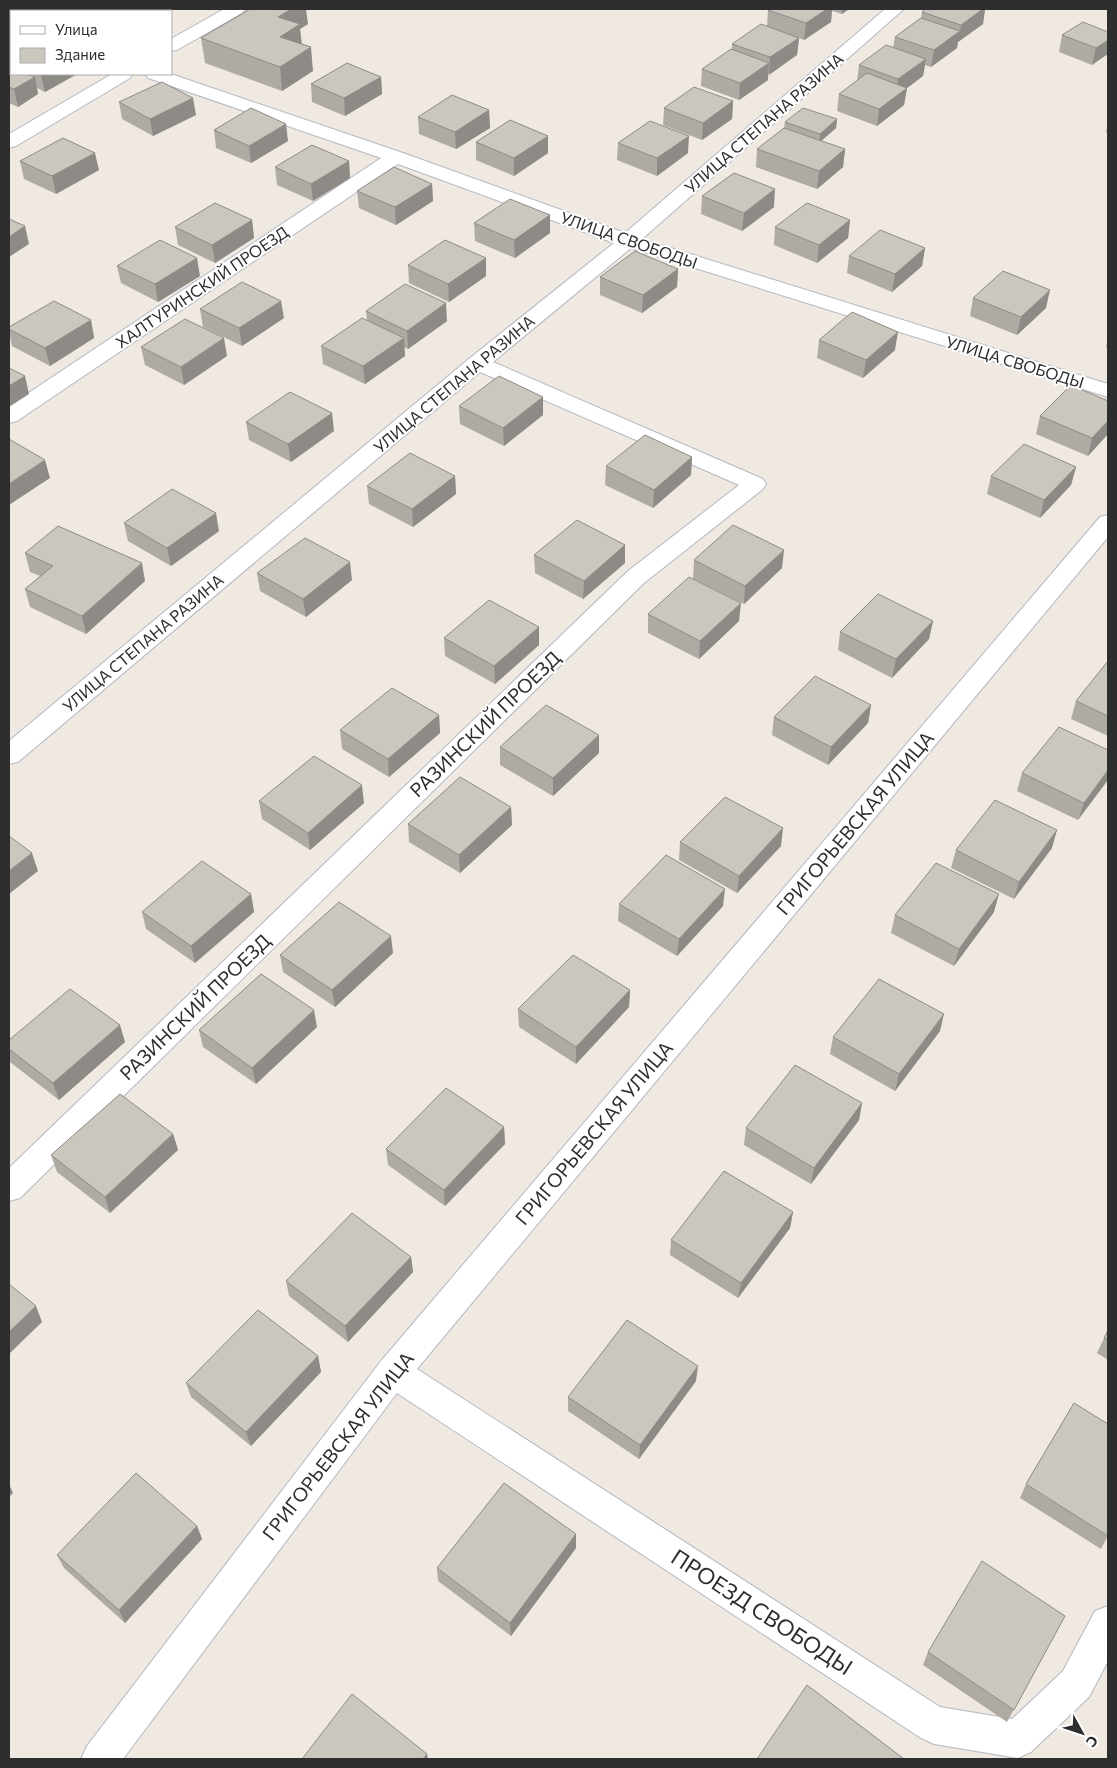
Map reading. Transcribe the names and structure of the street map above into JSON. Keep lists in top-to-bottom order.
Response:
{
  "streets": {
    "street": [
      "УЛИЦА СТЕПАНА РАЗИНА",
      "УЛИЦА СВОБОДЫ",
      "ХАЛТУРИНСКИЙ ПРОЕЗД",
      "РАЗИНСКИЙ ПРОЕЗД",
      "ГРИГОРЬЕВСКАЯ УЛИЦА",
      "ПРОЕЗД СВОБОДЫ"
    ]
  },
  "crossings": [
    ["УЛИЦА СТЕПАНА РАЗИНА", "УЛИЦА СВОБОДЫ"],
    ["УЛИЦА СТЕПАНА РАЗИНА", "РАЗИНСКИЙ ПРОЕЗД"],
    ["УЛИЦА СВОБОДЫ", "ХАЛТУРИНСКИЙ ПРОЕЗД"],
    ["ГРИГОРЬЕВСКАЯ УЛИЦА", "ПРОЕЗД СВОБОДЫ"]
  ],
  "legend": ["Улица", "Здание"],
  "north": "bottom right"
}
